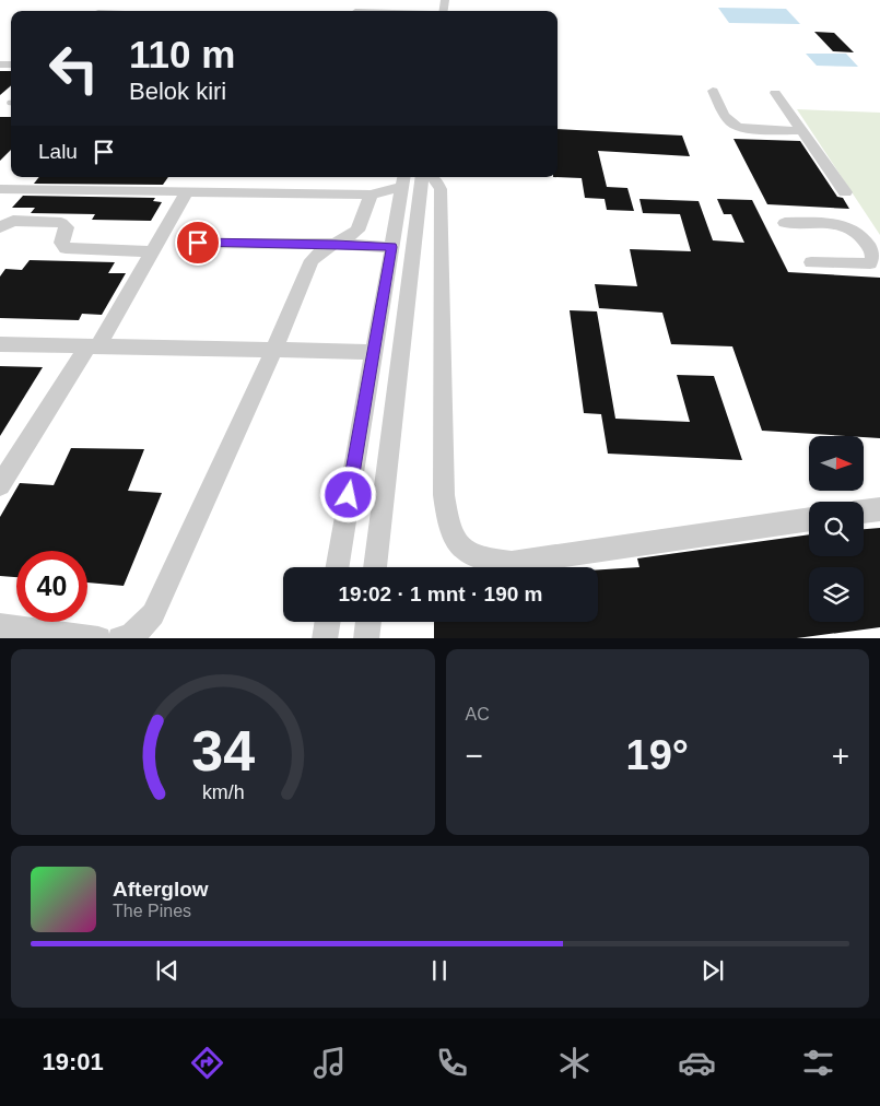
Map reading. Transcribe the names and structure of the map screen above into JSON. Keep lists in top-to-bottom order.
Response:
{
  "north": "right",
  "page": {
    "turn": ["110 m", "Belok kiri"],
    "then": "Lalu",
    "limit": "40",
    "trip": "19:02 · 1 mnt · 190 m",
    "tile": "AC",
    "heat": ["−", "19°", "+"],
    "song": ["Afterglow", "The Pines"],
    "tabs": "19:01",
    "gauge": ["34", "km/h"]
  }
}
